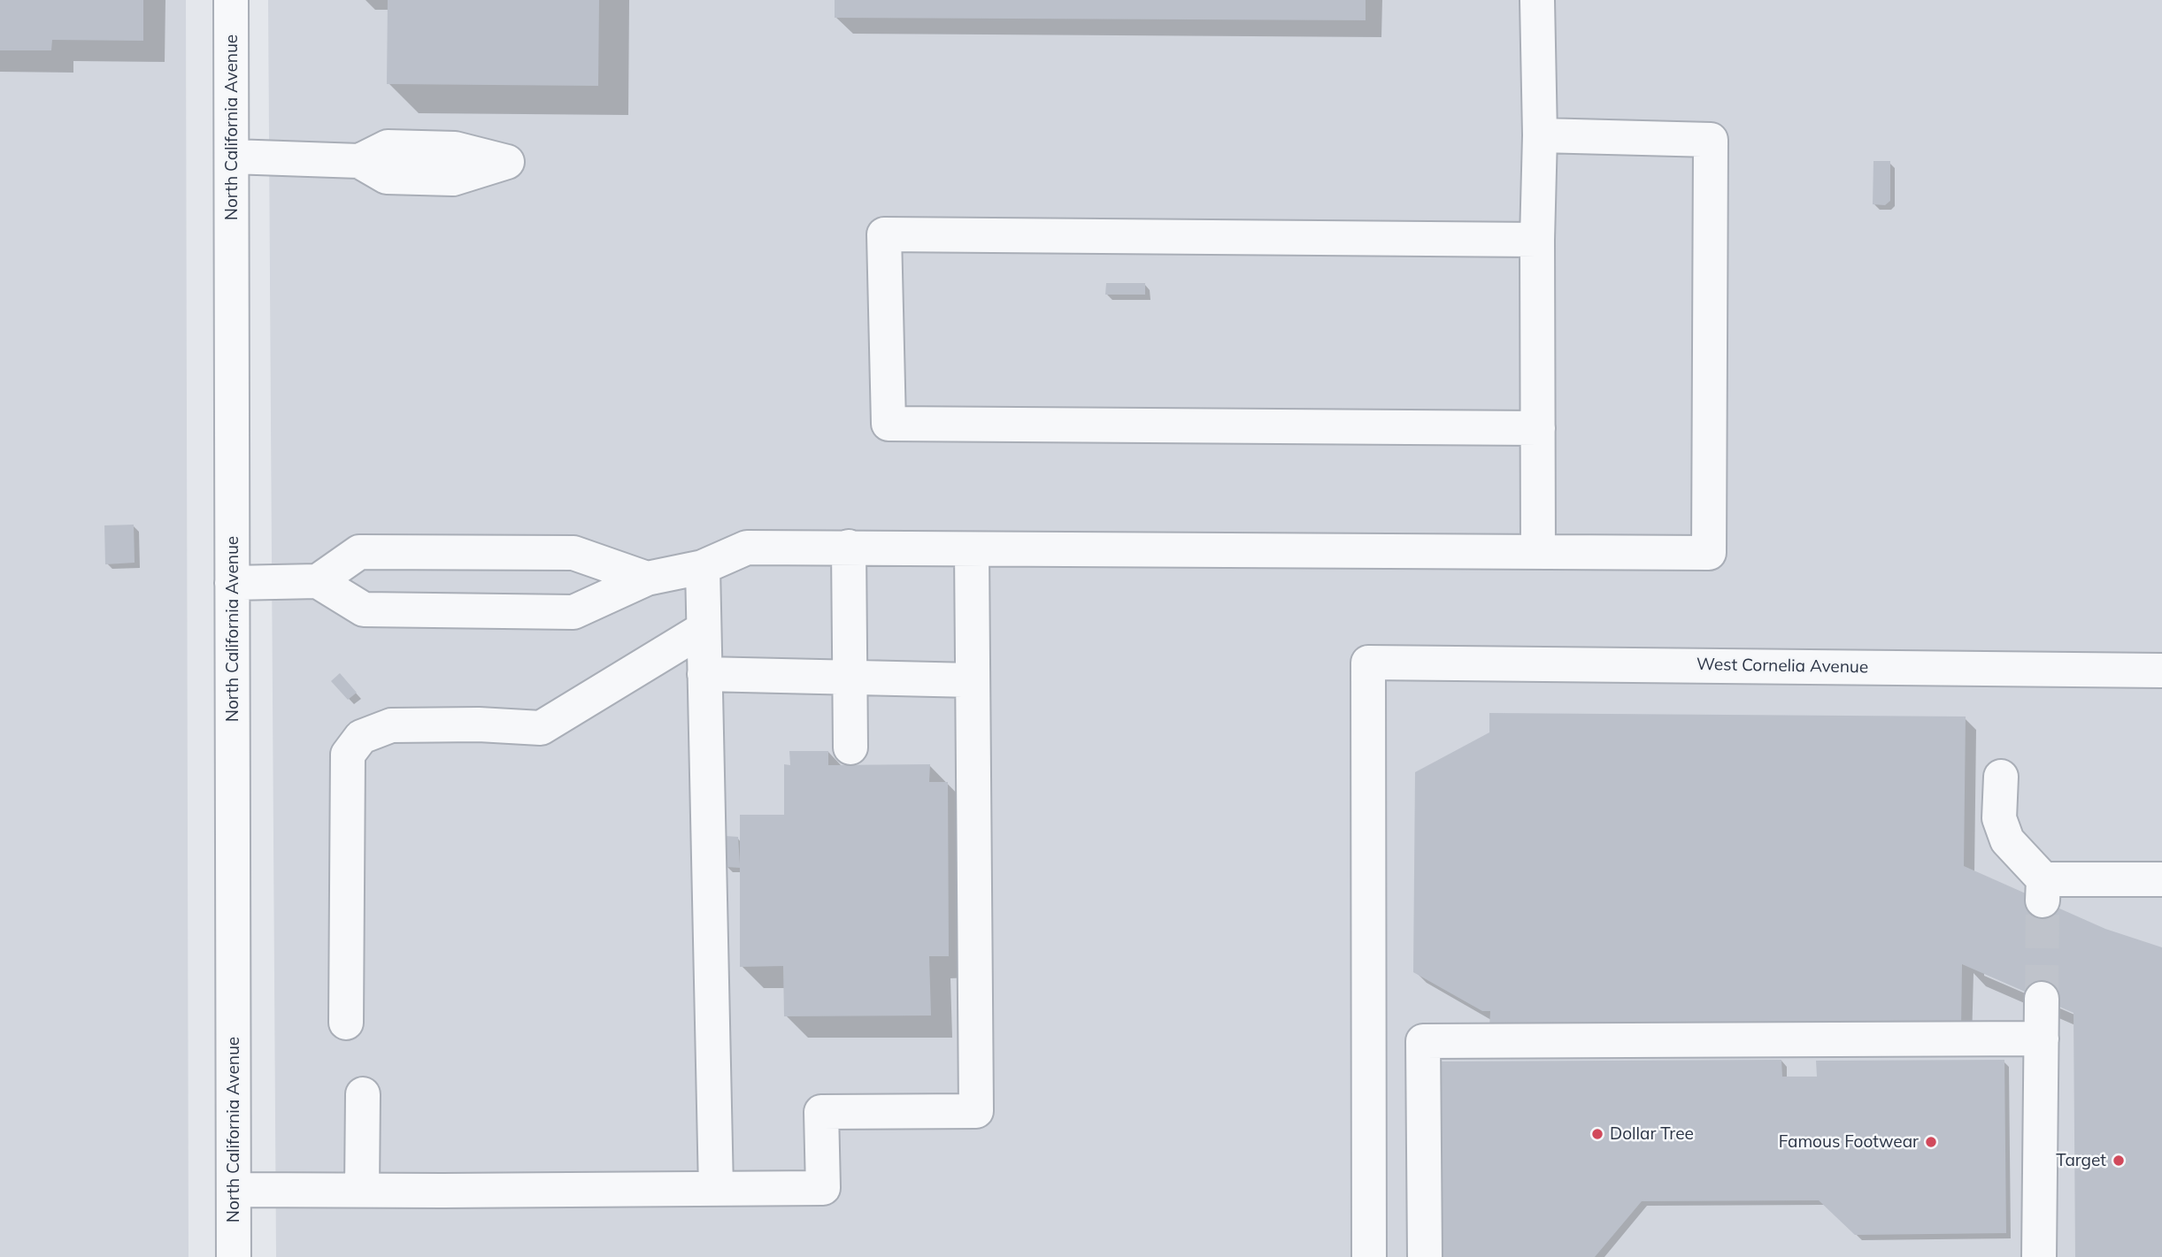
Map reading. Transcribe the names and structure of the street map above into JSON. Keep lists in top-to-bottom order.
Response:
{
  "streets": {
    "street": ["North California Avenue", "West Cornelia Avenue"]
  },
  "places": ["Dollar Tree", "Famous Footwear", "Target"]
}
